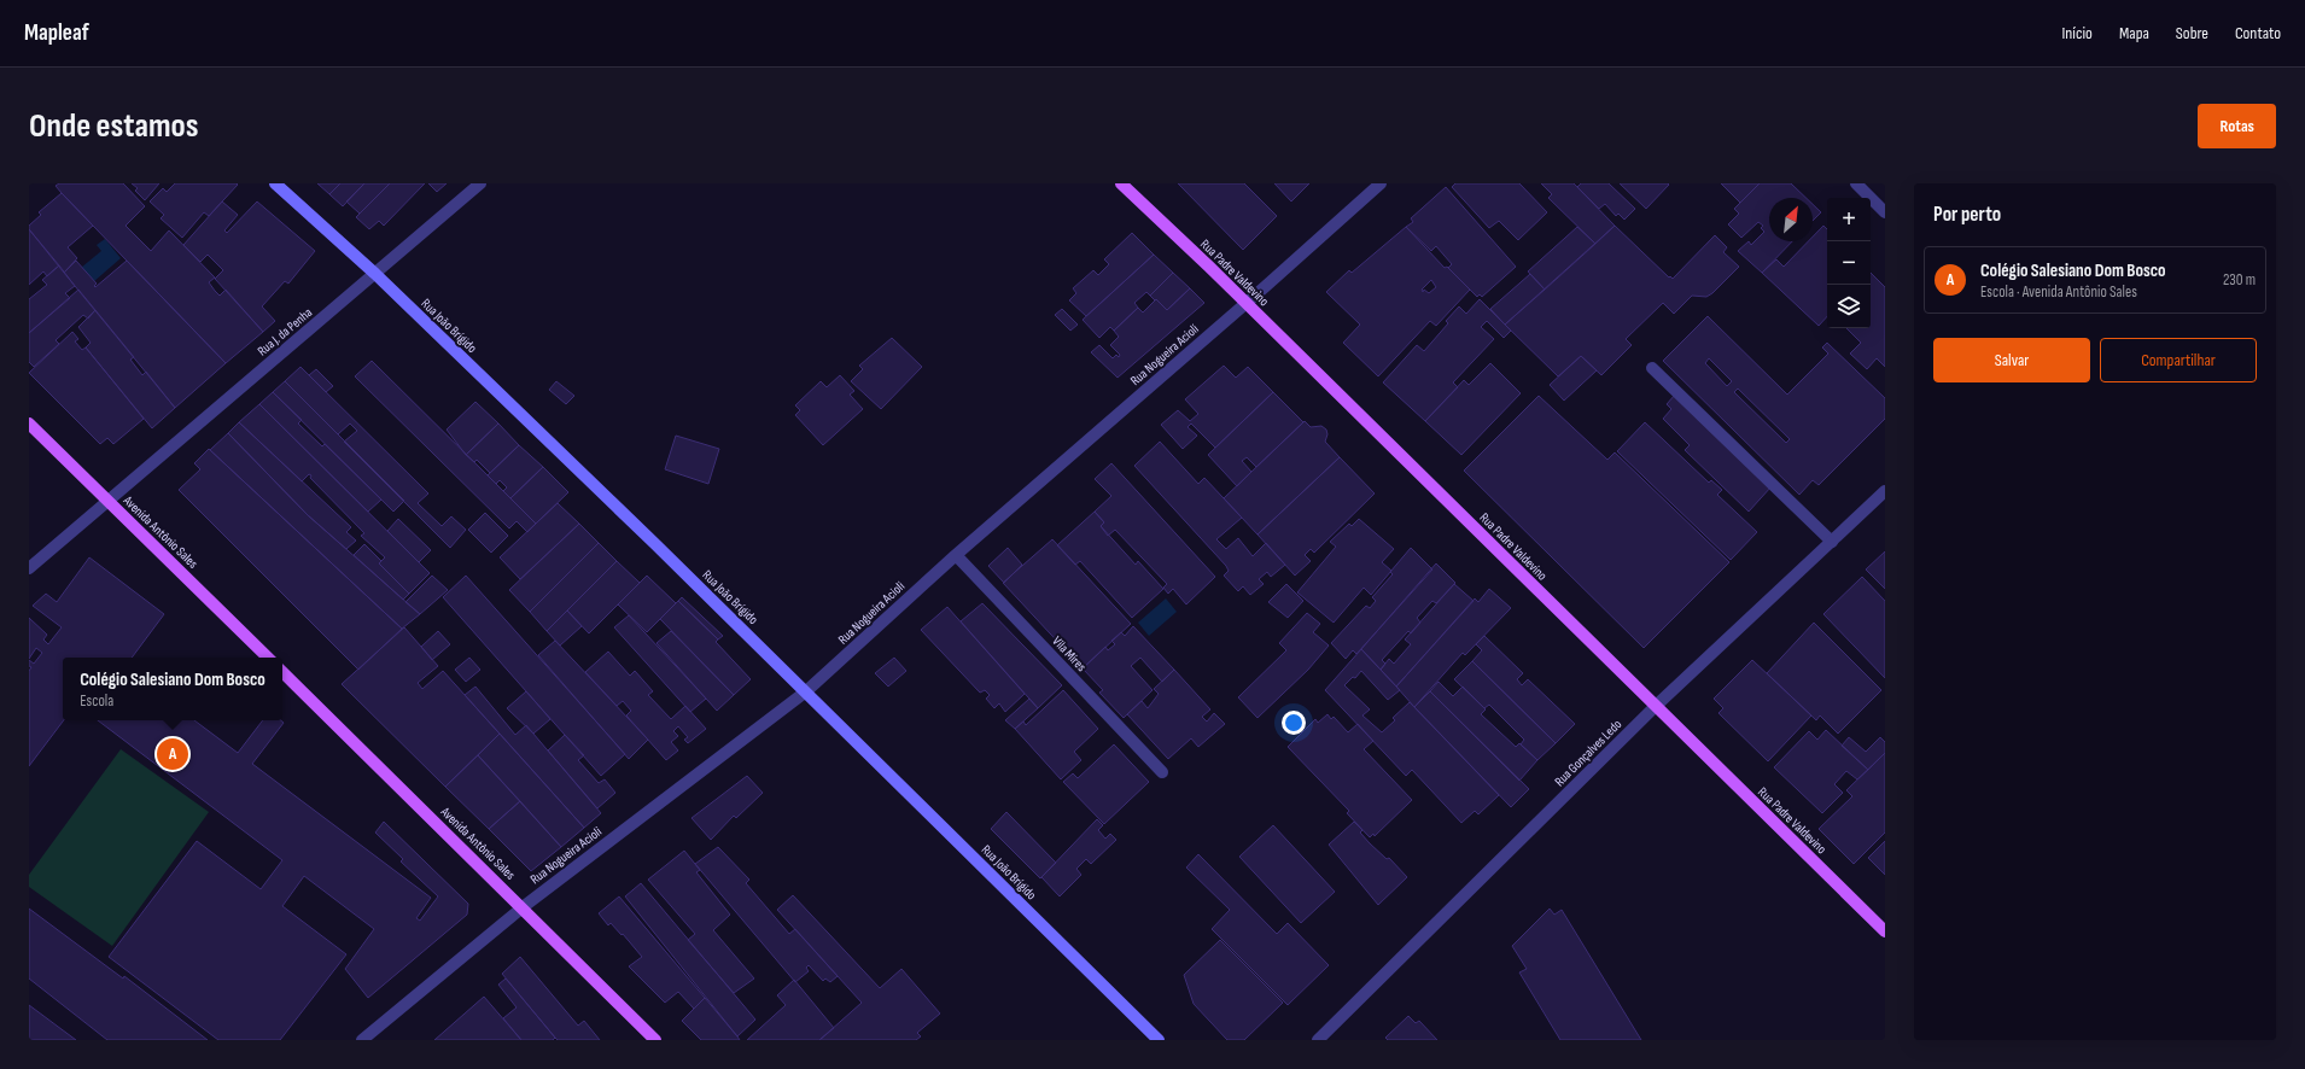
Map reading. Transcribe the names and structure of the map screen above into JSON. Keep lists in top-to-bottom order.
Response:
{
  "streets": {
    "main road": ["Rua Padre Valdevino", "Avenida Antônio Sales"],
    "street": [
      "Rua João Brígido",
      "Rua J. da Penha",
      "Rua Nogueira Acioli",
      "Vila Mires",
      "Rua Gonçalves Ledo"
    ]
  },
  "crossings": [
    ["Rua Padre Valdevino", "Rua Nogueira Acioli"],
    ["Rua Padre Valdevino", "Rua Gonçalves Ledo"],
    ["Rua João Brígido", "Rua J. da Penha"],
    ["Rua João Brígido", "Rua Nogueira Acioli"],
    ["Rua J. da Penha", "Avenida Antônio Sales"],
    ["Rua Nogueira Acioli", "Avenida Antônio Sales"],
    ["Rua Nogueira Acioli", "Vila Mires"]
  ],
  "north": "top right",
  "page": {
    "header": "Mapleaf",
    "nav": [
      "Início",
      "Mapa",
      "Sobre",
      "Contato"
    ],
    "buttons": [
      "Rotas",
      ["Salvar", "Compartilhar"]
    ],
    "title": "Onde estamos",
    "heading": "Por perto",
    "map_buttons": ["+", "−"],
    "list": [
      {
        "mark": "A",
        "name": "Colégio Salesiano Dom Bosco",
        "note": "Escola · Avenida Antônio Sales",
        "value": "230 m"
      }
    ],
    "popup": ["Colégio Salesiano Dom Bosco", "Escola"],
    "pins": "A"
  }
}
